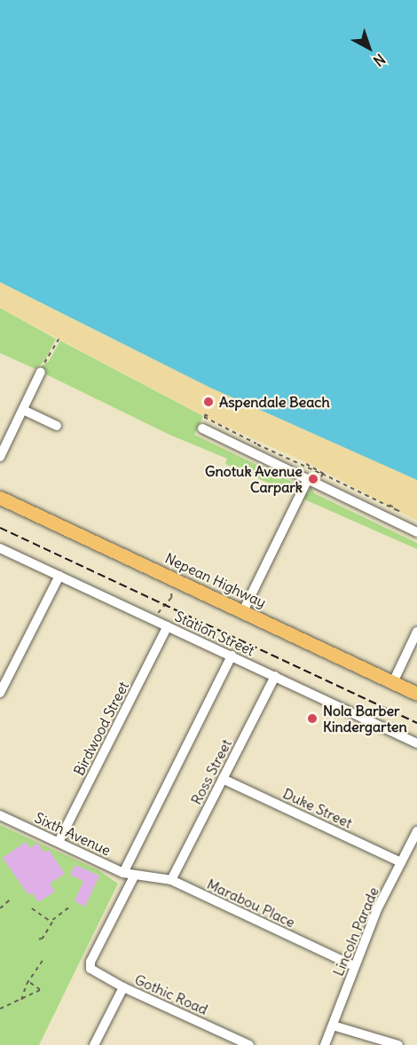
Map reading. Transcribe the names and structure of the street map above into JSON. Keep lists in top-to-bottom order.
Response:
{
  "streets": {
    "highway": ["Nepean Highway"],
    "street": [
      "Station Street",
      "Birdwood Street",
      "Ross Street",
      "Duke Street",
      "Sixth Avenue",
      "Marabou Place",
      "Lincoln Parade",
      "Gothic Road"
    ]
  },
  "crossings": [
    ["Station Street", "Birdwood Street"],
    ["Station Street", "Ross Street"],
    ["Birdwood Street", "Sixth Avenue"],
    ["Ross Street", "Duke Street"],
    ["Ross Street", "Marabou Place"],
    ["Duke Street", "Lincoln Parade"],
    ["Sixth Avenue", "Marabou Place"],
    ["Sixth Avenue", "Gothic Road"],
    ["Marabou Place", "Lincoln Parade"],
    ["Marabou Place", "Gothic Road"]
  ],
  "places": ["Aspendale Beach", "Gnotuk Avenue Carpark", "Nola Barber Kindergarten"],
  "north": "bottom right"
}
